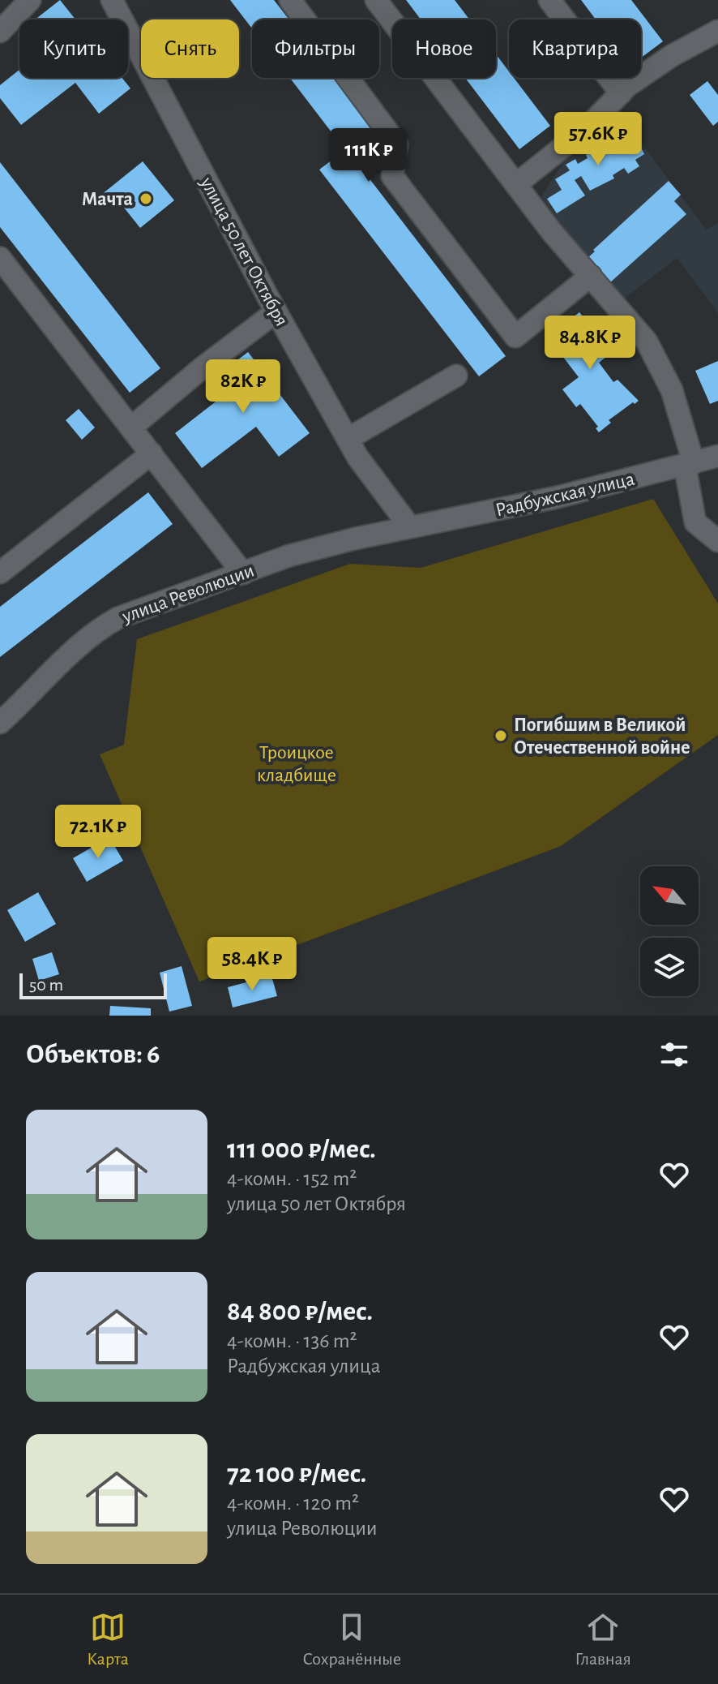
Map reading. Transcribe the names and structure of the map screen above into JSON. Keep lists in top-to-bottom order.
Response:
{
  "streets": {
    "street": ["улица 50 лет Октября", "Радбужская улица", "улица Революции"]
  },
  "crossings": [
    ["улица 50 лет Октября", "Радбужская улица"],
    ["улица 50 лет Октября", "улица Революции"],
    ["Радбужская улица", "улица Революции"]
  ],
  "parks": ["Троицкое кладбище"],
  "places": ["Мачта", "Погибшим в Великой Отечественной войне"],
  "scale_bar": "50 m",
  "north": "top left",
  "page": {
    "chip": [
      "Купить",
      "Снять",
      "Фильтры",
      "Новое",
      "Квартира"
    ],
    "price": [
      "57.6K ₽",
      "111K ₽",
      "84.8K ₽",
      "82K ₽",
      "72.1K ₽",
      "58.4K ₽"
    ],
    "scale": "50 m",
    "heading": "Объектов: 6",
    "list": [
      {
        "name": "111 000 ₽/мес.",
        "note": "4-комн. · 152 m² · улица 50 лет Октября"
      },
      {
        "name": "84 800 ₽/мес.",
        "note": "4-комн. · 136 m² · Радбужская улица"
      },
      {
        "name": "72 100 ₽/мес.",
        "note": "4-комн. · 120 m² · улица Революции"
      }
    ],
    "tabs": ["Карта", "Сохранённые", "Главная"]
  }
}
